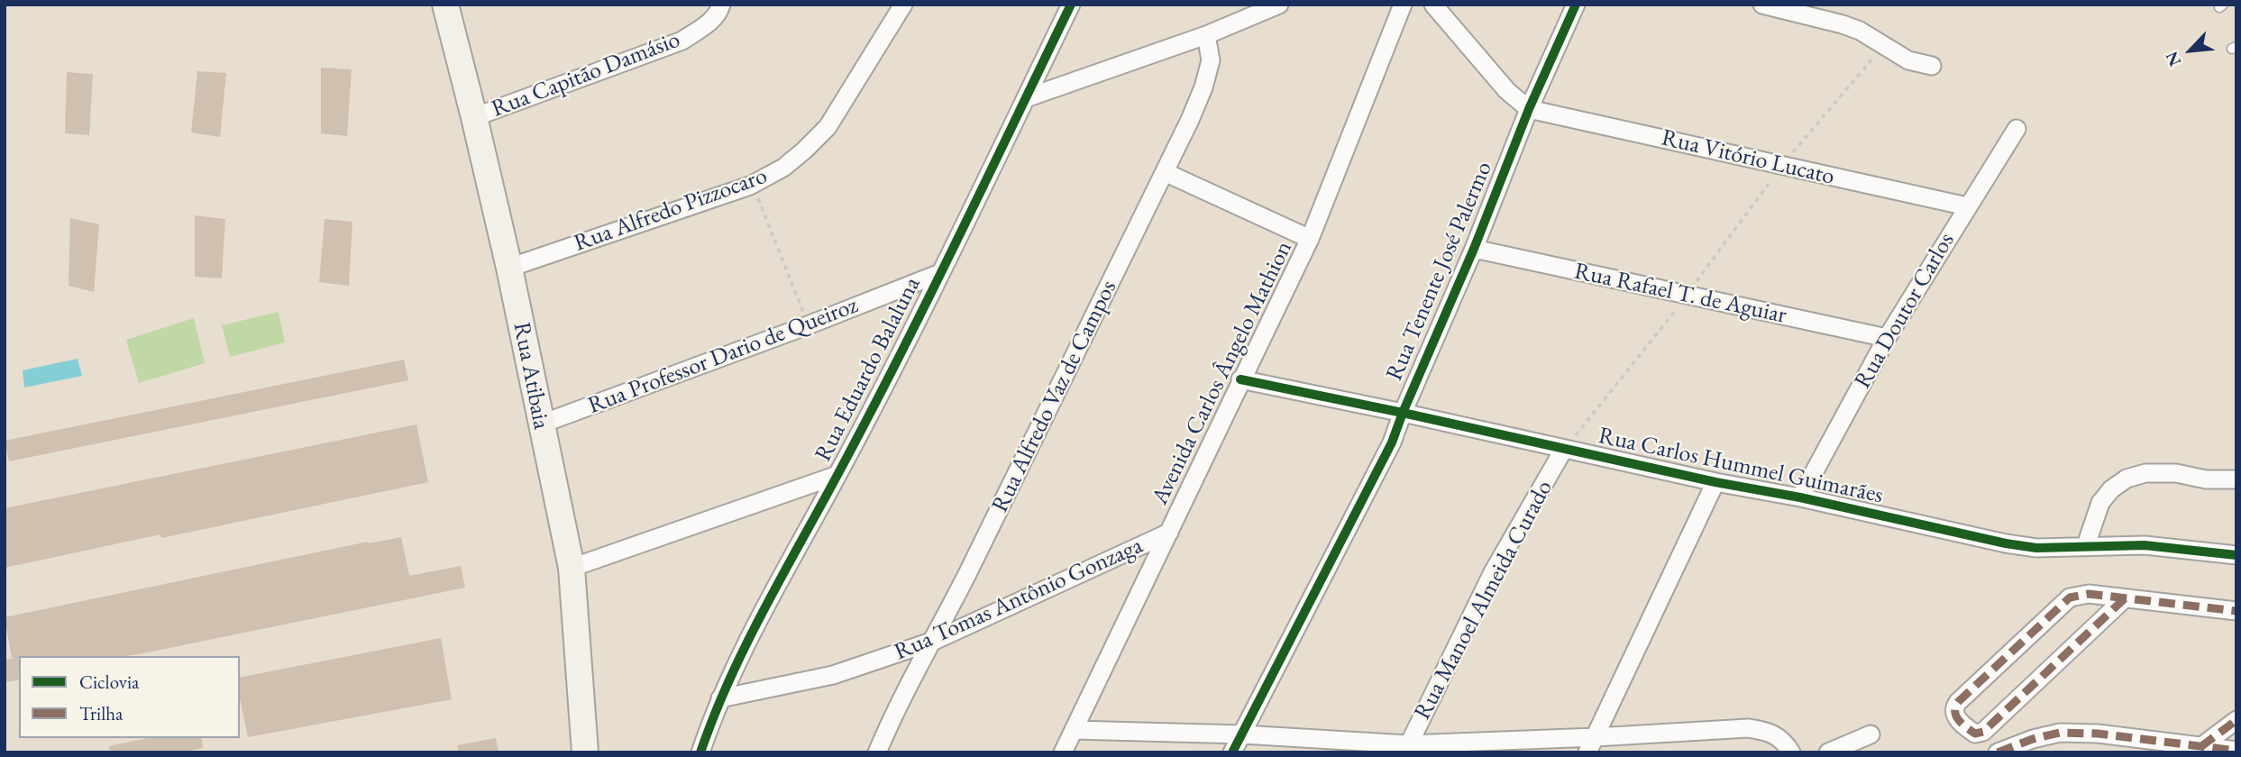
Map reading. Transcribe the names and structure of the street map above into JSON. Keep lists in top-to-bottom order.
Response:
{
  "streets": {
    "main road": ["Rua Atibaia"],
    "street": [
      "Rua Capitão Damásio",
      "Rua Vitório Lucato",
      "Rua Alfredo Pizzocaro",
      "Rua Tenente José Palermo",
      "Rua Rafael T. de Aguiar",
      "Rua Doutor Carlos",
      "Rua Professor Dario de Queiroz",
      "Rua Eduardo Balaluna",
      "Avenida Carlos Ângelo Mathion",
      "Rua Alfredo Vaz de Campos",
      "Rua Carlos Hummel Guimarães",
      "Rua Tomas Antônio Gonzaga",
      "Rua Manoel Almeida Curado"
    ]
  },
  "crossings": [
    ["Rua Capitão Damásio", "Rua Atibaia"],
    ["Rua Vitório Lucato", "Rua Tenente José Palermo"],
    ["Rua Vitório Lucato", "Rua Doutor Carlos"],
    ["Rua Alfredo Pizzocaro", "Rua Atibaia"],
    ["Rua Tenente José Palermo", "Rua Rafael T. de Aguiar"],
    ["Rua Tenente José Palermo", "Rua Carlos Hummel Guimarães"],
    ["Rua Rafael T. de Aguiar", "Rua Doutor Carlos"],
    ["Rua Doutor Carlos", "Rua Carlos Hummel Guimarães"],
    ["Rua Professor Dario de Queiroz", "Rua Eduardo Balaluna"],
    ["Rua Professor Dario de Queiroz", "Rua Atibaia"],
    ["Rua Eduardo Balaluna", "Rua Tomas Antônio Gonzaga"],
    ["Avenida Carlos Ângelo Mathion", "Rua Carlos Hummel Guimarães"],
    ["Avenida Carlos Ângelo Mathion", "Rua Tomas Antônio Gonzaga"],
    ["Rua Alfredo Vaz de Campos", "Rua Tomas Antônio Gonzaga"],
    ["Rua Carlos Hummel Guimarães", "Rua Manoel Almeida Curado"]
  ],
  "legend": ["Ciclovia", "Trilha"],
  "north": "bottom left"
}
